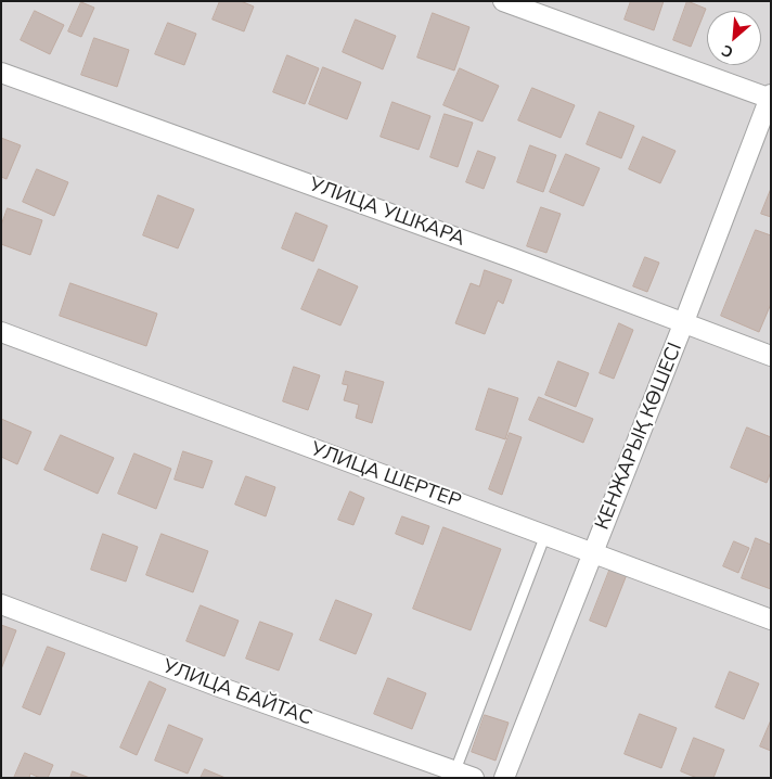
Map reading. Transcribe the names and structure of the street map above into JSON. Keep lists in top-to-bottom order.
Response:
{
  "streets": {
    "street": [
      "УЛИЦА УШКАРА",
      "КЕНЖАРЫҚ КӨШЕСІ",
      "УЛИЦА ШЕРТЕР",
      "УЛИЦА БАЙТАС"
    ]
  },
  "crossings": [
    ["УЛИЦА УШКАРА", "КЕНЖАРЫҚ КӨШЕСІ"],
    ["КЕНЖАРЫҚ КӨШЕСІ", "УЛИЦА ШЕРТЕР"]
  ],
  "north": "bottom left"
}
